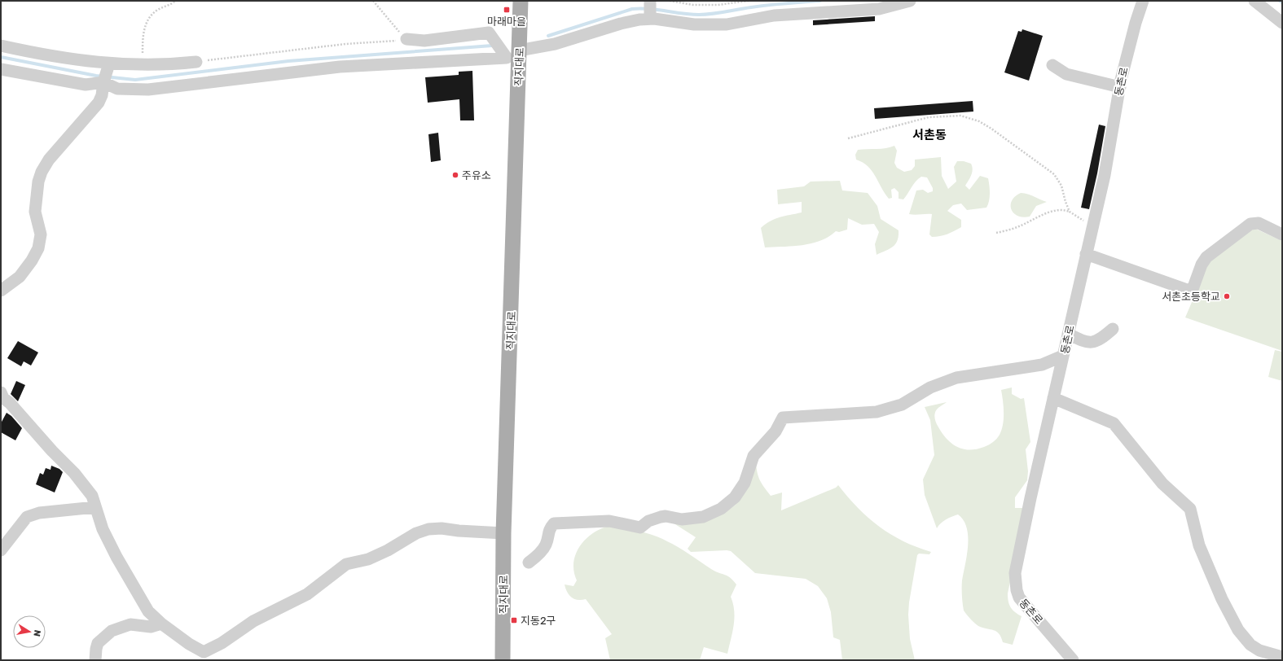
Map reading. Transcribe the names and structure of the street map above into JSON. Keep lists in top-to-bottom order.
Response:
{
  "streets": {
    "main road": ["직지대로"],
    "street": ["동촌로"]
  },
  "districts": ["서촌동"],
  "places": {
    "transit": ["마래마을", "지동2구"],
    "other": ["주유소", "서촌초등학교"]
  },
  "north": "right"
}
